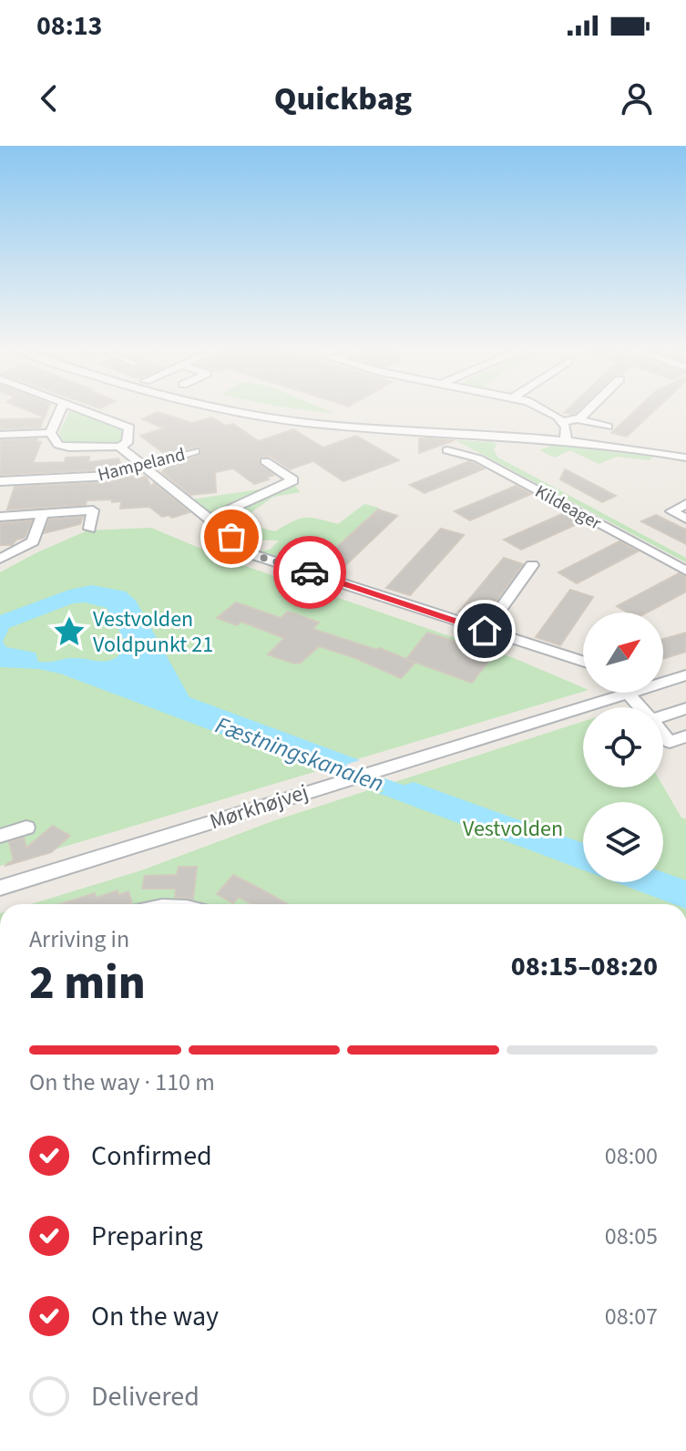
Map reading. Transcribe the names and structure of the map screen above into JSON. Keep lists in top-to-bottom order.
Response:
{
  "streets": {
    "street": ["Hampeland", "Kildeager", "Mørkhøjvej"]
  },
  "water": ["Fæstningskanalen"],
  "parks": ["Vestvolden"],
  "places": {
    "place": ["Vestvolden Voldpunkt 21"]
  },
  "north": "top right",
  "page": {
    "status": "08:13",
    "header": "Quickbag",
    "heading": ["2 min", "Arriving in", "08:15–08:20"],
    "bar": "On the way · 110 m",
    "list": [
      ["Confirmed", "08:00"],
      ["Preparing", "08:05"],
      ["On the way", "08:07"],
      "Delivered"
    ]
  }
}
